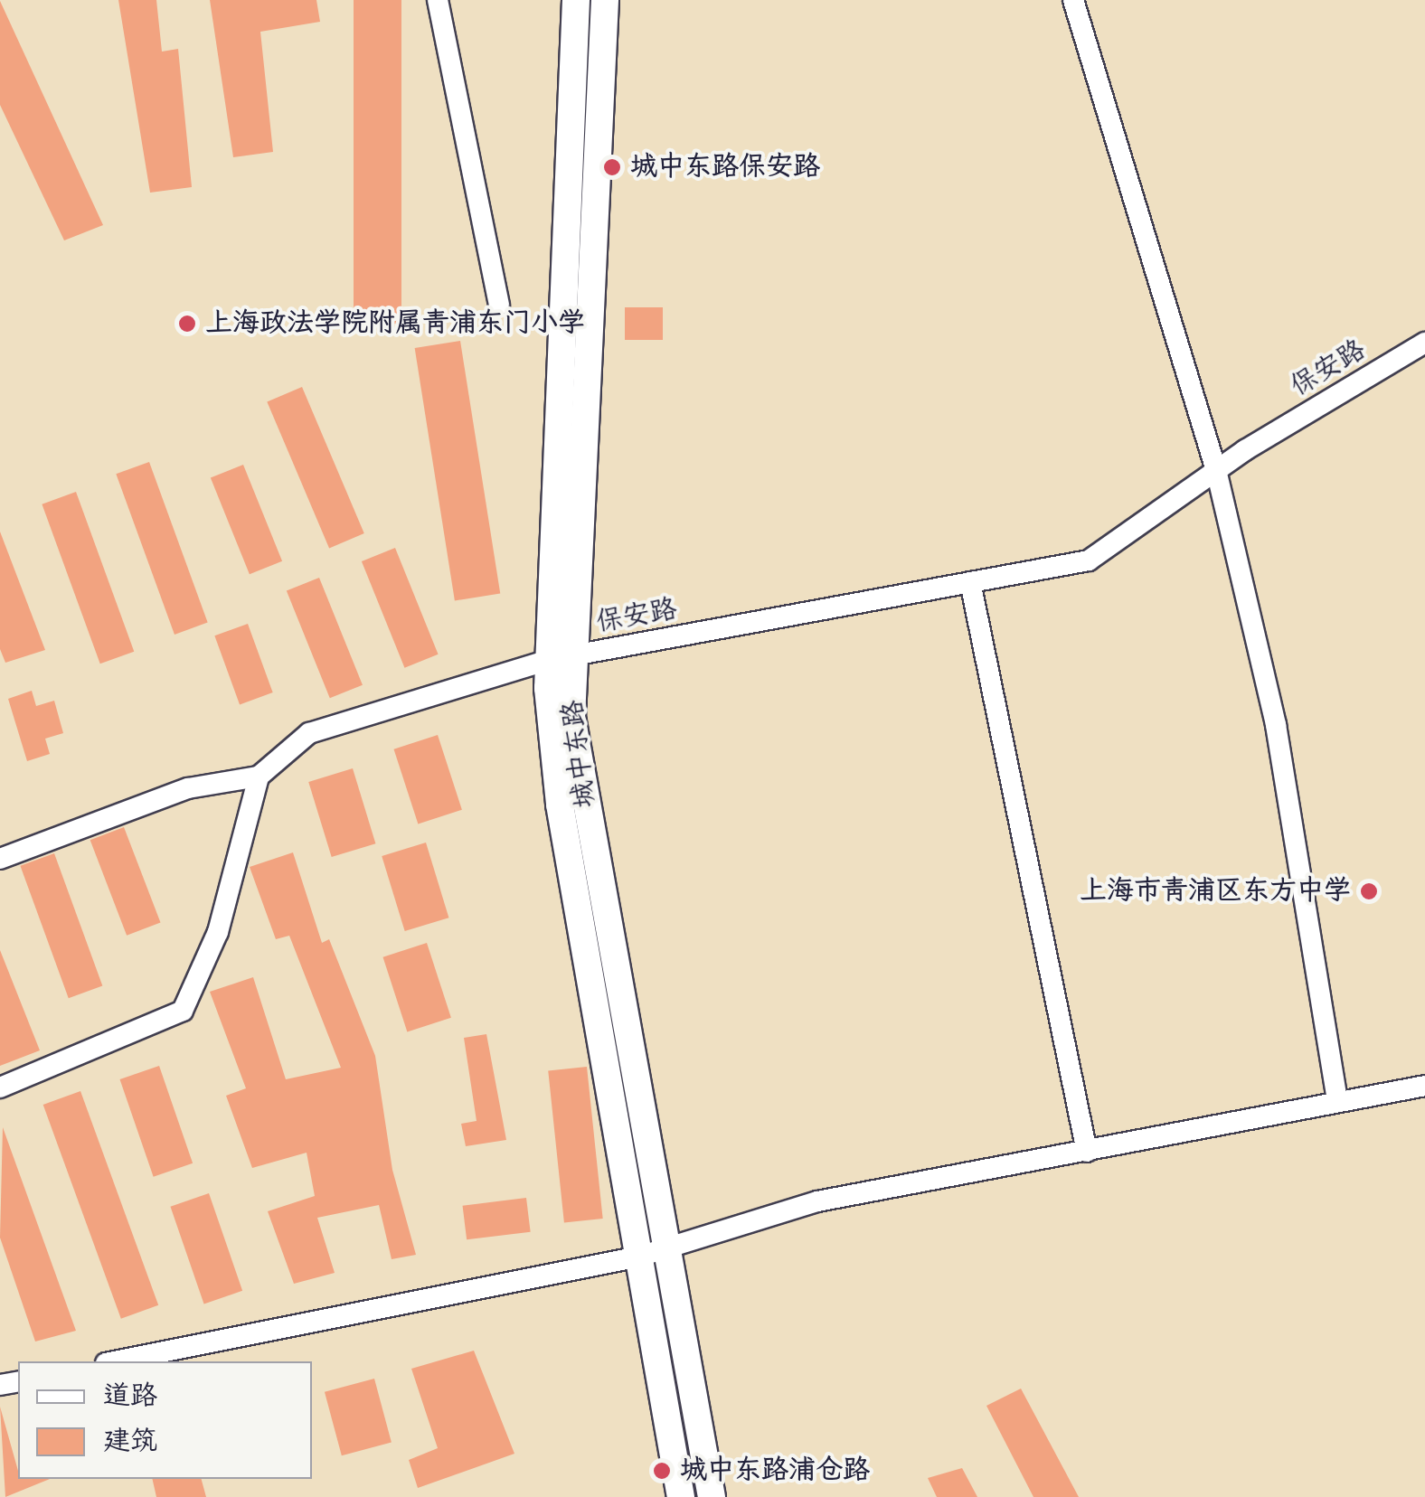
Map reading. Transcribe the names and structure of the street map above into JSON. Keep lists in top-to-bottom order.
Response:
{
  "streets": {
    "main road": ["城中东路"],
    "street": ["保安路"]
  },
  "crossings": [
    ["保安路", "城中东路"]
  ],
  "places": [
    "城中东路保安路",
    "上海政法学院附属青浦东门小学",
    "上海市青浦区东方中学",
    "城中东路浦仓路"
  ],
  "legend": ["道路", "建筑"]
}
